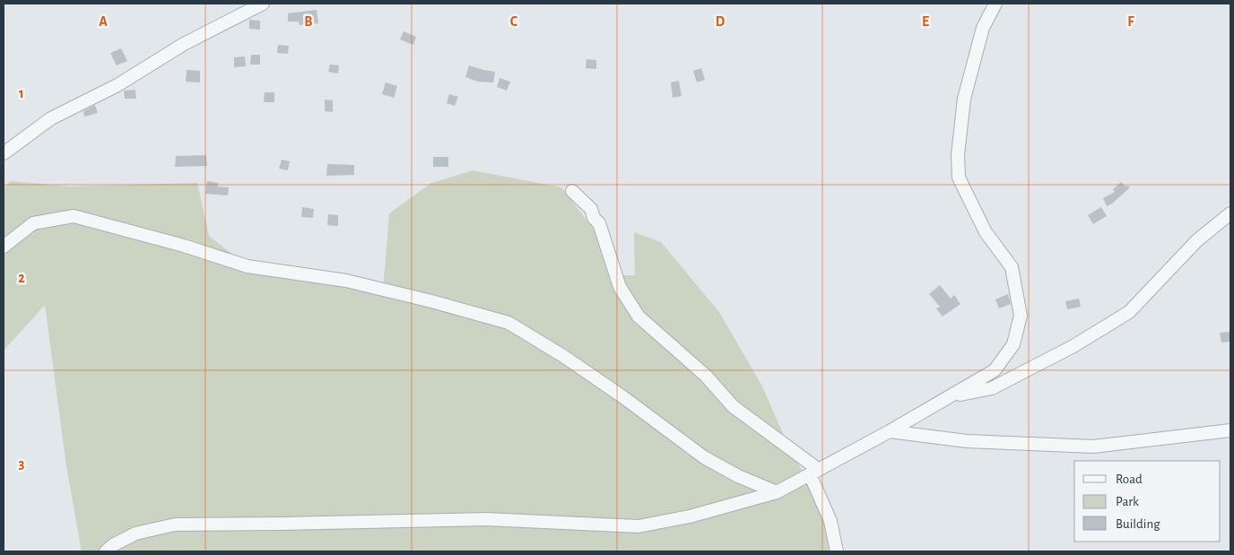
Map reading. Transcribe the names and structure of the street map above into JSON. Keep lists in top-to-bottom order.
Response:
{
  "legend": ["Road", "Park", "Building"],
  "grid": {
    "columns": [
      "A",
      "B",
      "C",
      "D",
      "E",
      "F"
    ],
    "rows": ["1", "2", "3"]
  }
}
